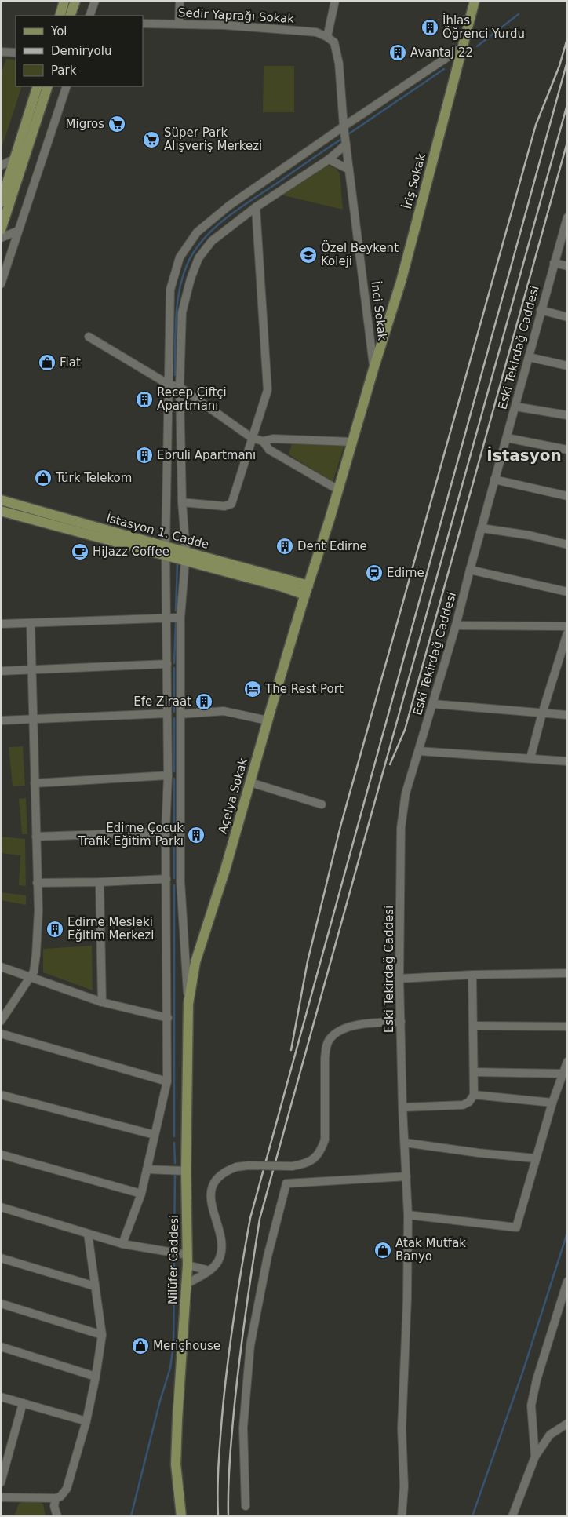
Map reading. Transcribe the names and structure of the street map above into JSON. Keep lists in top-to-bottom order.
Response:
{
  "streets": {
    "main road": [
      "İriş Sokak",
      "İnci Sokak",
      "İstasyon 1. Cadde",
      "Açelya Sokak",
      "Nilüfer Caddesi"
    ],
    "street": ["Sedir Yaprağı Sokak", "Eski Tekirdağ Caddesi"]
  },
  "crossings": [
    ["Sedir Yaprağı Sokak", "İnci Sokak"],
    ["İriş Sokak", "İnci Sokak"],
    ["İnci Sokak", "İstasyon 1. Cadde"],
    ["İnci Sokak", "Açelya Sokak"],
    ["İstasyon 1. Cadde", "Açelya Sokak"],
    ["Açelya Sokak", "Nilüfer Caddesi"]
  ],
  "districts": ["İstasyon"],
  "places": {
    "building": [
      "İhlas Öğrenci Yurdu",
      "Avantaj 22",
      "Recep Çiftçi Apartmanı",
      "Ebruli Apartmanı",
      "Dent Edirne",
      "Efe Ziraat",
      "Edirne Çocuk Trafik Eğitim Parkı",
      "Edirne Mesleki Eğitim Merkezi"
    ],
    "supermarket": ["Migros", "Süper Park Alışveriş Merkezi"],
    "school or university": ["Özel Beykent Koleji"],
    "shop": [
      "Fiat",
      "Türk Telekom",
      "Atak Mutfak Banyo",
      "Meriçhouse"
    ],
    "cafe": ["HiJazz Coffee"],
    "station": ["Edirne"],
    "hotel": ["The Rest Port"]
  },
  "legend": ["Yol", "Demiryolu", "Park"]
}
